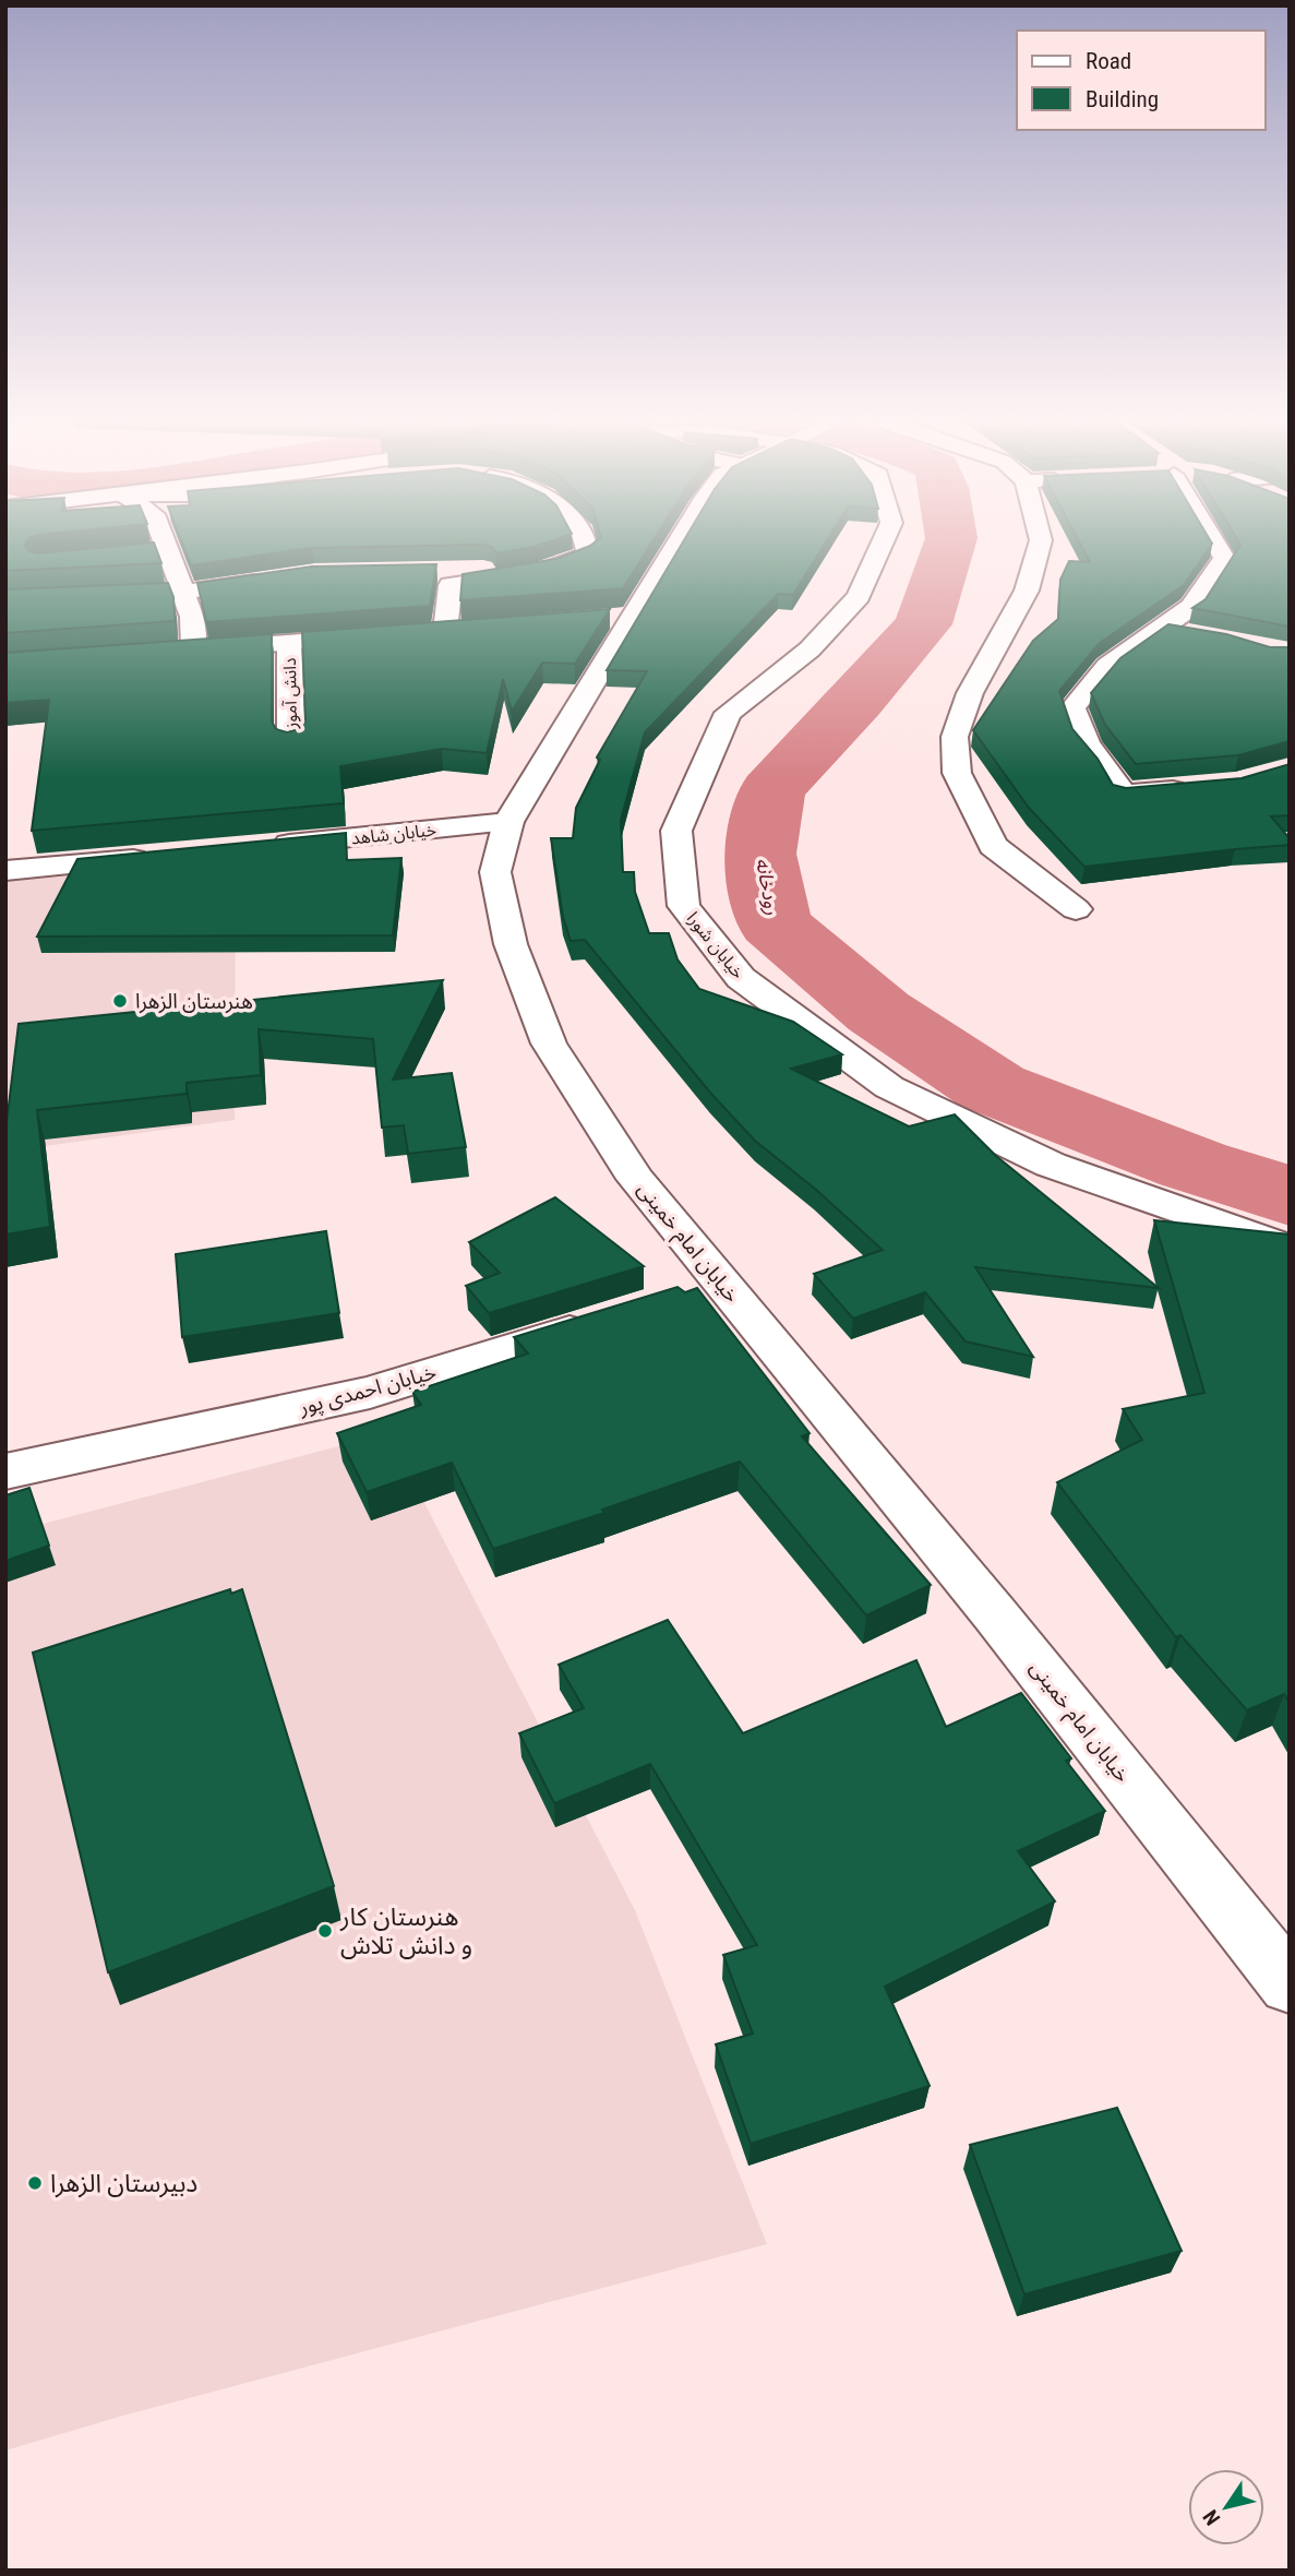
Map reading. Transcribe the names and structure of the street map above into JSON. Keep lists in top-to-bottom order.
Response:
{
  "streets": {
    "street": [
      "دانش آموز",
      "خیابان شاهد",
      "خیابان شورا",
      "خیابان امام خمینی",
      "خیابان احمدی پور"
    ]
  },
  "crossings": [
    ["خیابان شاهد", "خیابان امام خمینی"]
  ],
  "water": ["رودخانه"],
  "places": ["هنرستان الزهرا", "هنرستان کار و دانش تلاش", "دبیرستان الزهرا"],
  "legend": ["Road", "Building"],
  "north": "bottom left"
}
